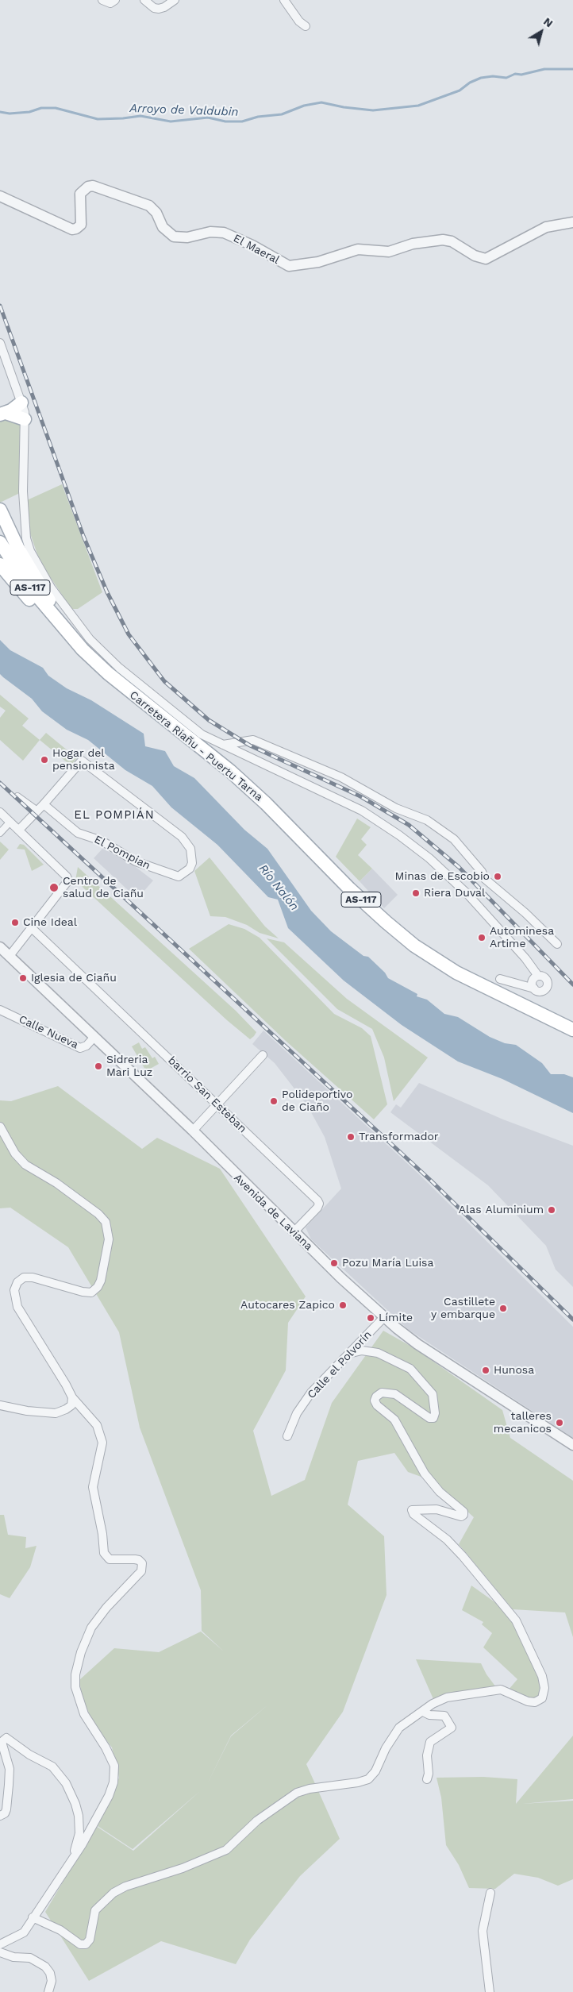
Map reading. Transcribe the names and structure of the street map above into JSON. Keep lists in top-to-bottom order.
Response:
{
  "streets": {
    "main road": ["AS-117", "Carretera Riañu - Puertu Tarna"],
    "street": [
      "El Maeral",
      "El Pompian",
      "Calle Nueva",
      "barrio San Esteban",
      "Avenida de Laviana",
      "Calle el Polvorín"
    ]
  },
  "crossings": [
    ["Calle Nueva", "Avenida de Laviana"],
    ["barrio San Esteban", "Avenida de Laviana"],
    ["Avenida de Laviana", "Calle el Polvorín"]
  ],
  "districts": ["EL POMPIÁN"],
  "water": ["Arroyo de Valdubin", "Río Nalón"],
  "places": [
    "Hogar del pensionista",
    "Minas de Escobio",
    "Centro de salud de Ciañu",
    "Riera Duval",
    "Cine Ideal",
    "Autominesa Artime",
    "Iglesia de Ciañu",
    "Sidreria Mari Luz",
    "Polideportivo de Ciaño",
    "Transformador",
    "Alas Aluminium",
    "Pozu María Luisa",
    "Autocares Zapico",
    "Castillete y embarque",
    "Límite",
    "Hunosa",
    "talleres mecanicos"
  ],
  "north": "top right"
}
